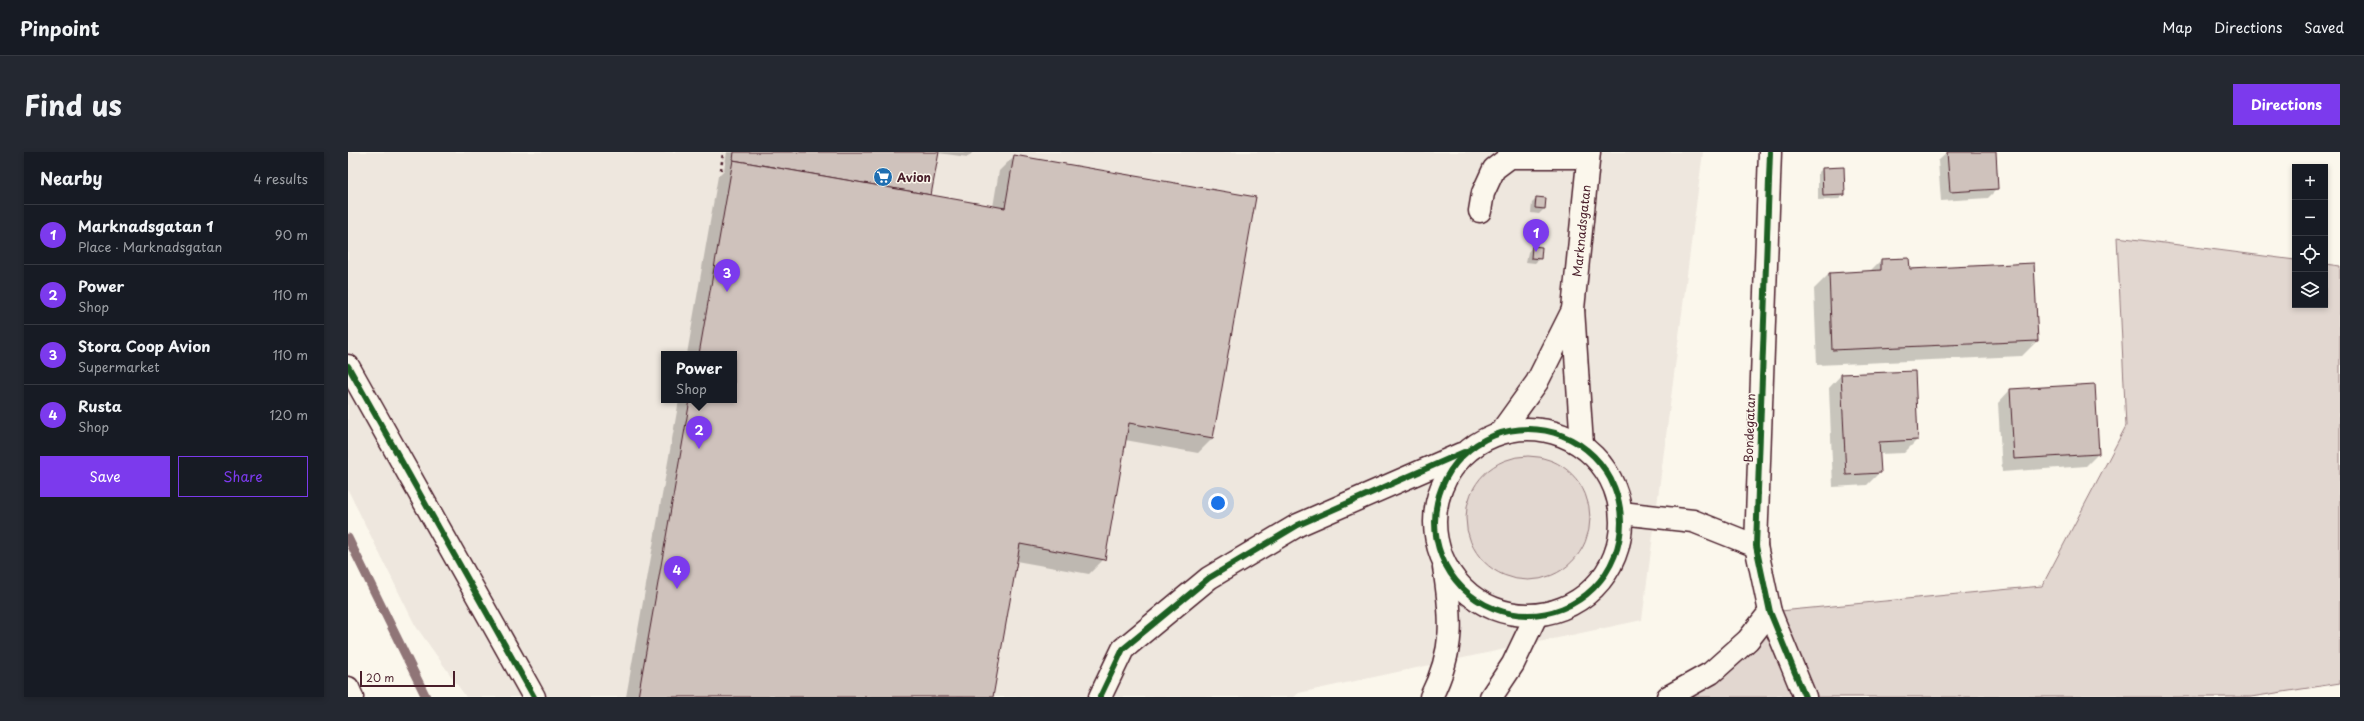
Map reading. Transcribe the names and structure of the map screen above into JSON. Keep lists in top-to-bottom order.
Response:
{
  "streets": {
    "main road": ["Marknadsgatan", "Bondegatan"]
  },
  "places": {
    "supermarket": ["Avion"]
  },
  "scale_bar": "20 m",
  "page": {
    "header": "Pinpoint",
    "nav": ["Map", "Directions", "Saved"],
    "title": "Find us",
    "buttons": [
      "Directions",
      ["Save", "Share"]
    ],
    "heading": ["Nearby", "4 results"],
    "map_buttons": ["+", "−"],
    "list": [
      {
        "mark": "1",
        "name": "Marknadsgatan 1",
        "note": "Place · Marknadsgatan",
        "value": "90 m"
      },
      {
        "mark": "2",
        "name": "Power",
        "note": "Shop",
        "value": "110 m"
      },
      {
        "mark": "3",
        "name": "Stora Coop Avion",
        "note": "Supermarket",
        "value": "110 m"
      },
      {
        "mark": "4",
        "name": "Rusta",
        "note": "Shop",
        "value": "120 m"
      }
    ],
    "pins": [
      "1",
      "3",
      "2",
      "4"
    ],
    "popup": ["Power", "Shop"],
    "scale": "20 m"
  }
}
